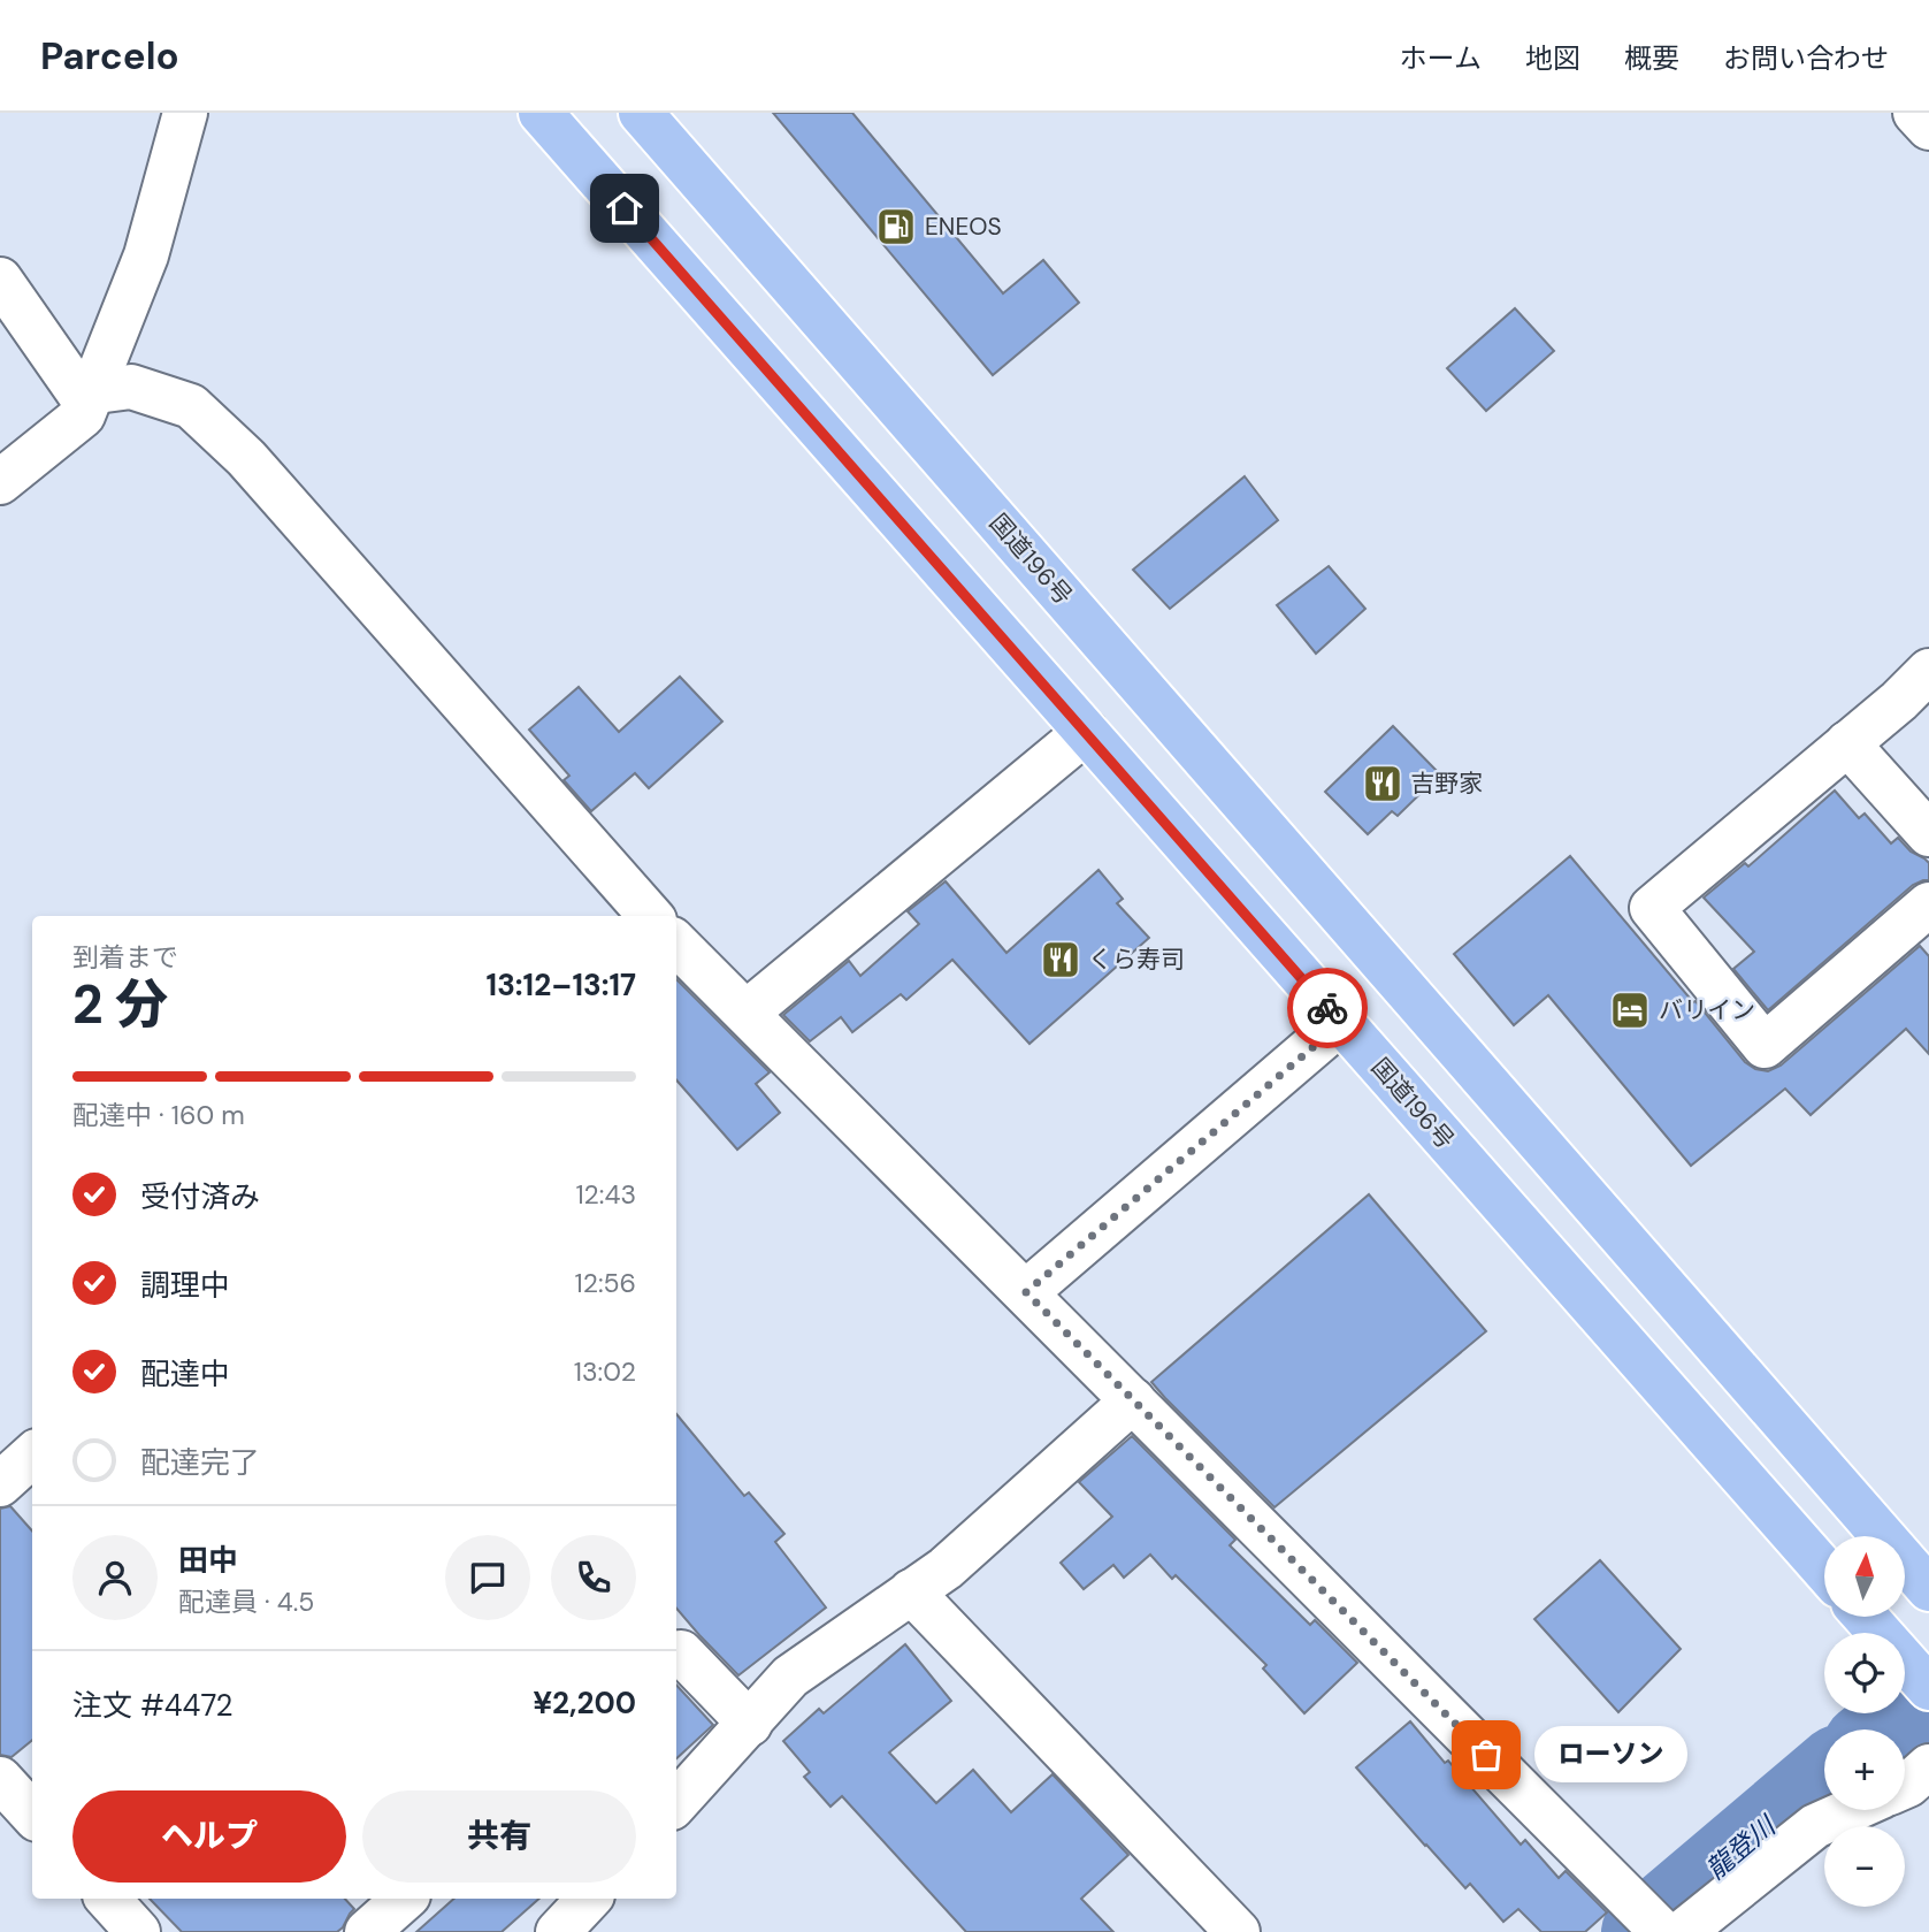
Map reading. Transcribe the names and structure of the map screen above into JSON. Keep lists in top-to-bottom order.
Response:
{
  "streets": {
    "highway": ["国道196号"]
  },
  "water": ["龍登川"],
  "places": {
    "fuel station": ["ENEOS"],
    "restaurant": ["吉野家", "くら寿司"],
    "hotel": ["バリイン"],
    "other": ["ローソン"]
  },
  "north": "top",
  "page": {
    "header": "Parcelo",
    "nav": [
      "ホーム",
      "地図",
      "概要",
      "お問い合わせ"
    ],
    "heading": ["2 分", "到着まで", "13:12–13:17"],
    "panel": [
      "田中",
      "配達員 · 4.5",
      "注文 #4472",
      "¥2,200"
    ],
    "bar": "配達中 · 160 m",
    "list": [
      ["受付済み", "12:43"],
      ["調理中", "12:56"],
      ["配達中", "13:02"],
      "配達完了"
    ],
    "map_buttons": ["+", "−"],
    "bubble": "ローソン",
    "buttons": ["ヘルプ", "共有"]
  }
}
